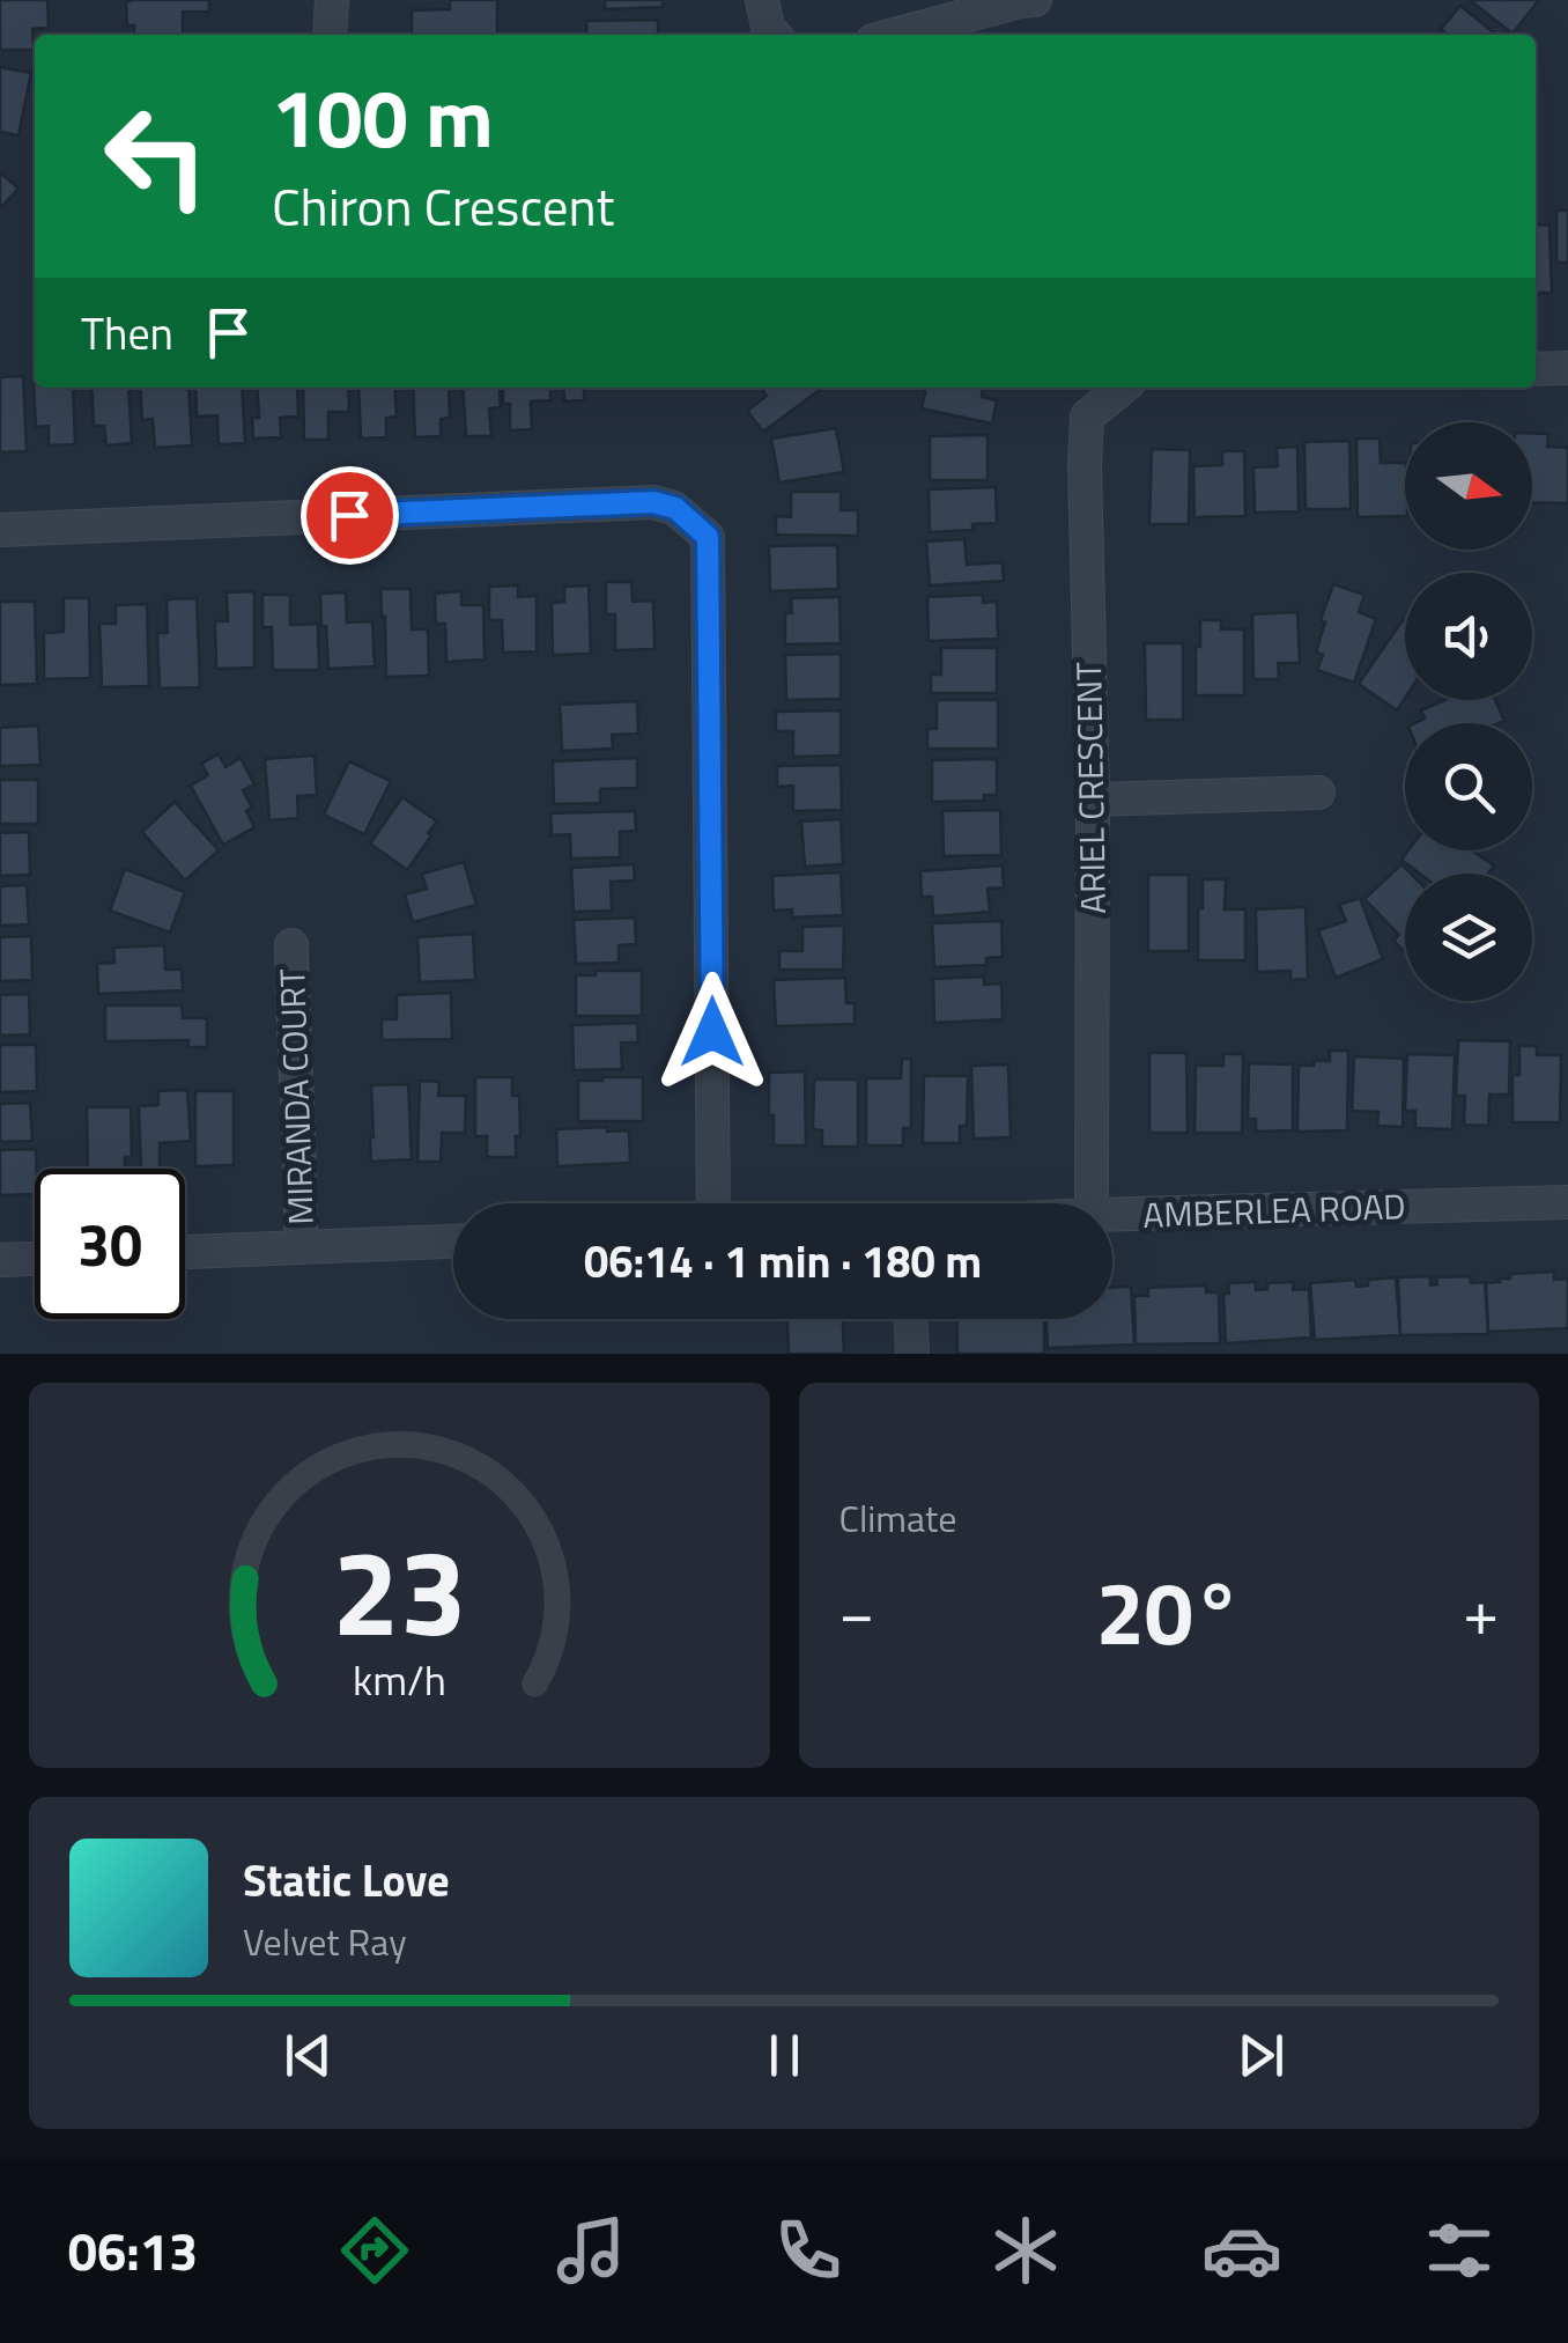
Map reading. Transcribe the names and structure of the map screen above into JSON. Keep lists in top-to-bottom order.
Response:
{
  "streets": {
    "street": ["ARIEL CRESCENT", "MIRANDA COURT", "AMBERLEA ROAD"]
  },
  "north": "right",
  "page": {
    "turn": ["100 m", "Chiron Crescent"],
    "then": "Then",
    "limit": "30",
    "trip": "06:14 · 1 min · 180 m",
    "tile": "Climate",
    "heat": ["−", "20°", "+"],
    "song": ["Static Love", "Velvet Ray"],
    "tabs": "06:13",
    "gauge": ["23", "km/h"]
  }
}
